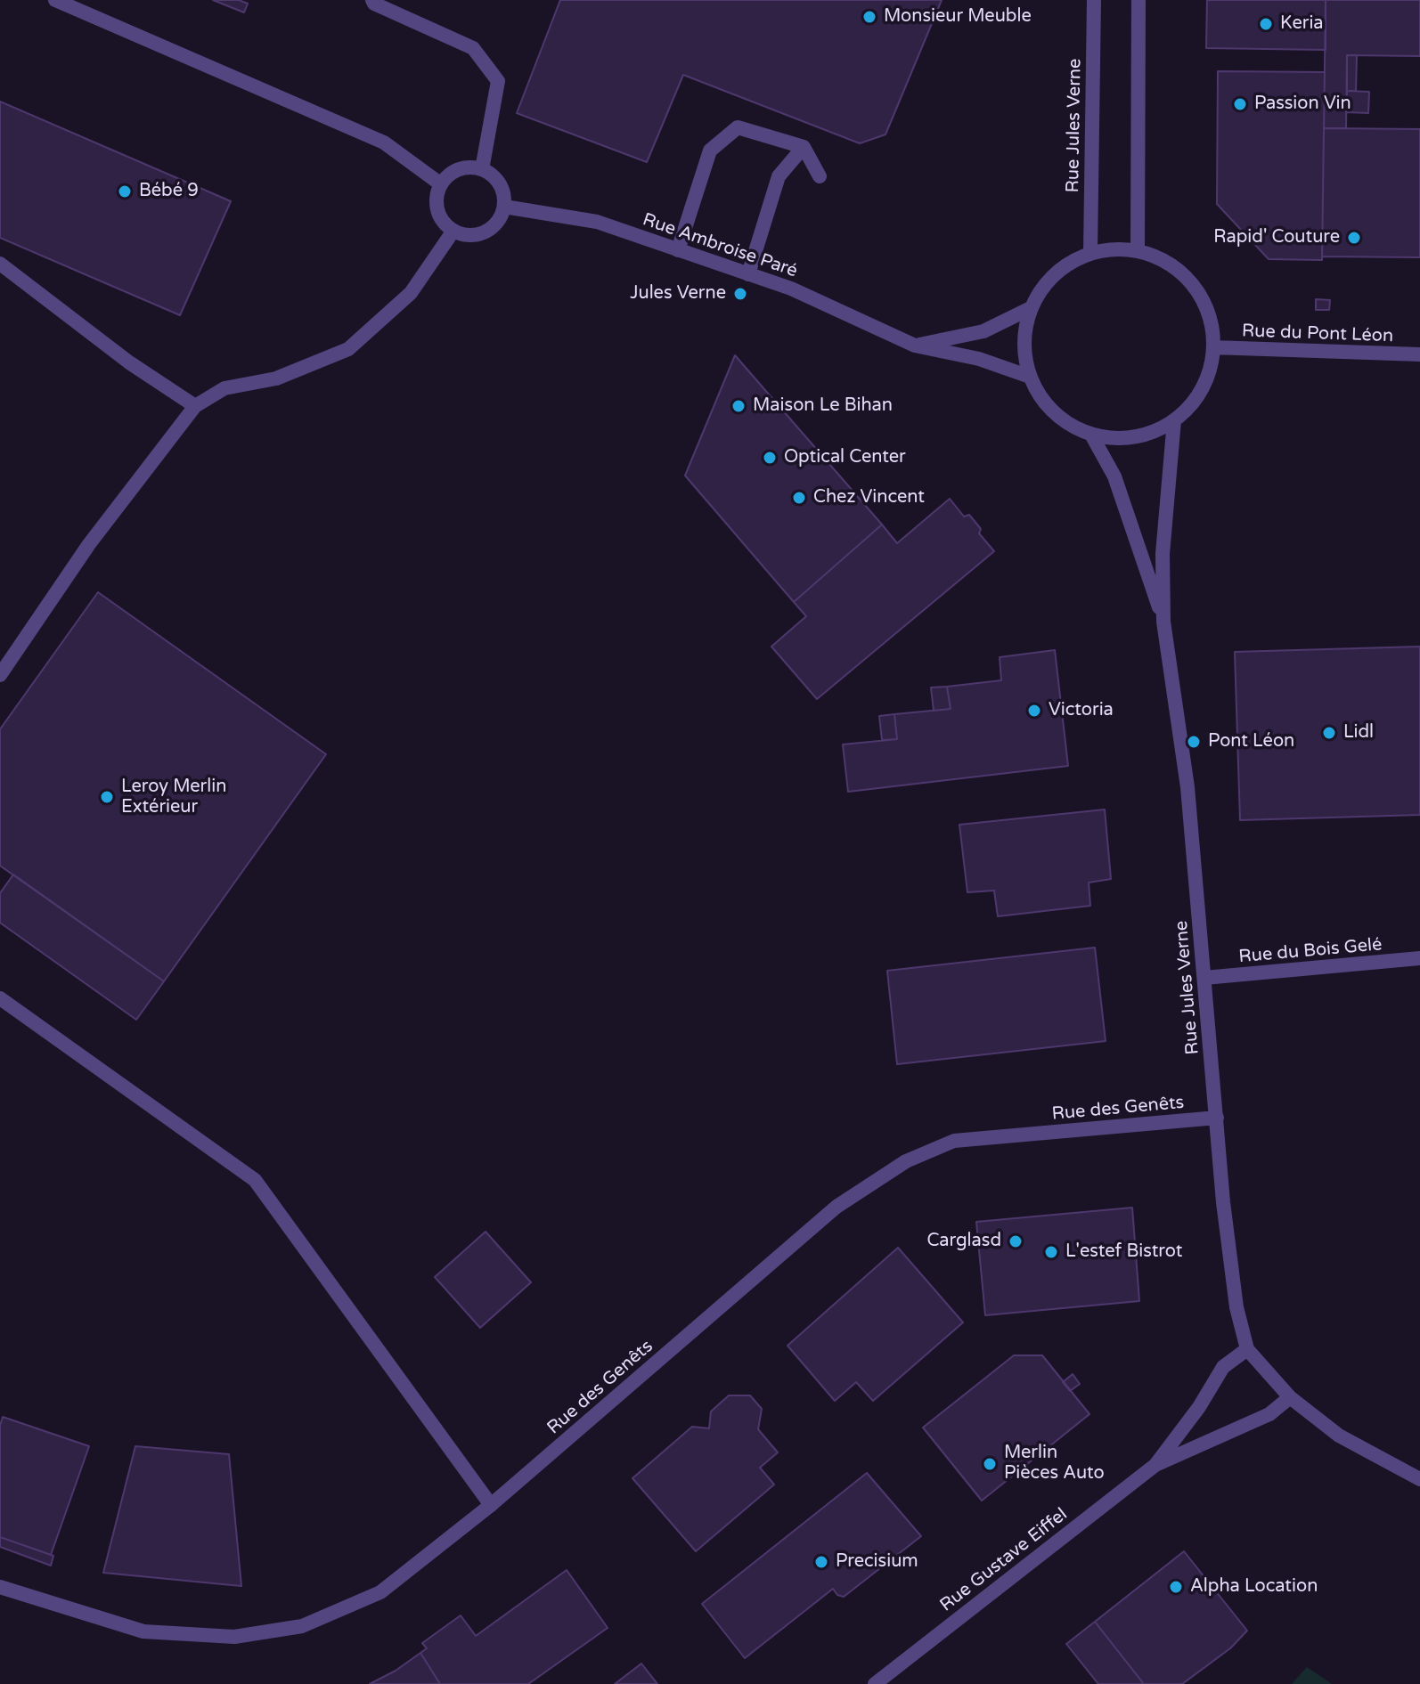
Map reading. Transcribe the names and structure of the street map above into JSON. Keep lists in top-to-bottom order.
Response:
{
  "streets": {
    "street": [
      "Rue Jules Verne",
      "Rue Ambroise Paré",
      "Rue du Pont Léon",
      "Rue du Bois Gelé",
      "Rue des Genêts",
      "Rue Gustave Eiffel"
    ]
  },
  "crossings": [
    ["Rue Jules Verne", "Rue Ambroise Paré"],
    ["Rue Jules Verne", "Rue du Pont Léon"],
    ["Rue Jules Verne", "Rue du Bois Gelé"],
    ["Rue Jules Verne", "Rue des Genêts"],
    ["Rue Jules Verne", "Rue Gustave Eiffel"],
    ["Rue Ambroise Paré", "Rue du Pont Léon"]
  ],
  "places": [
    "Monsieur Meuble",
    "Keria",
    "Passion Vin",
    "Bébé 9",
    "Rapid' Couture",
    "Jules Verne",
    "Maison Le Bihan",
    "Optical Center",
    "Chez Vincent",
    "Victoria",
    "Lidl",
    "Pont Léon",
    "Leroy Merlin Extérieur",
    "Carglasd",
    "L'estef Bistrot",
    "Merlin Pièces Auto",
    "Precisium",
    "Alpha Location"
  ]
}
